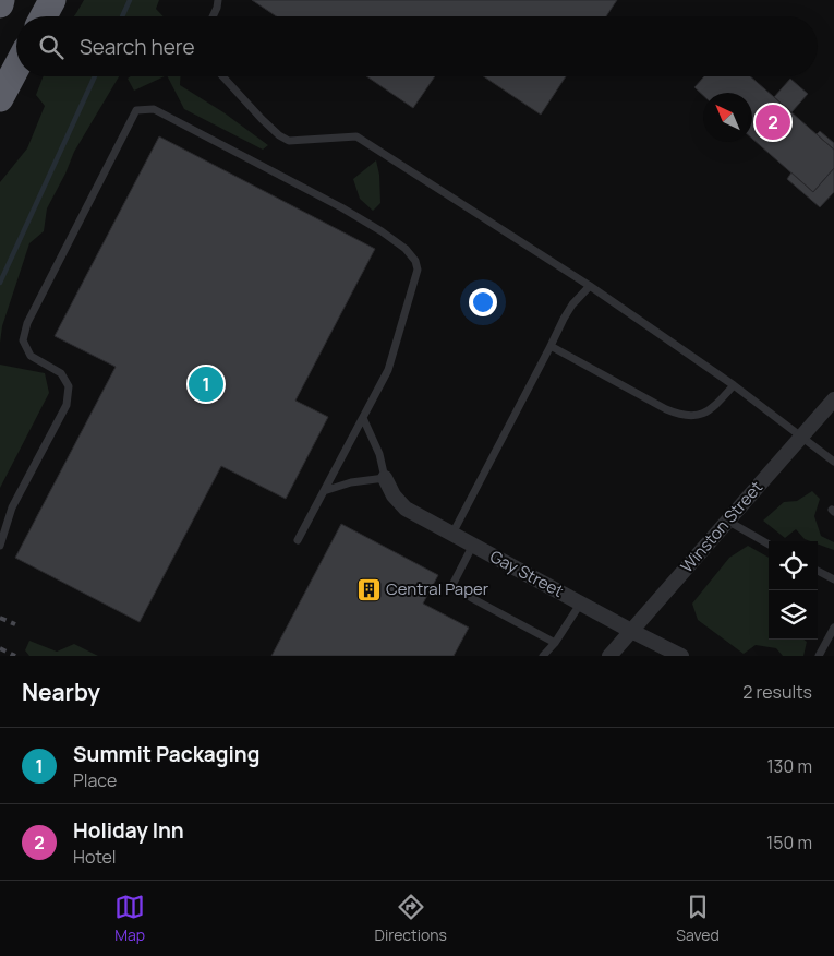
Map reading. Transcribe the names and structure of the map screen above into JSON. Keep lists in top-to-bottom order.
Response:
{
  "streets": {
    "street": ["Winston Street", "Gay Street"]
  },
  "crossings": [
    ["Winston Street", "Gay Street"]
  ],
  "places": {
    "building": ["Central Paper"]
  },
  "north": "top left",
  "page": {
    "search": "Search here",
    "pins": ["2", "1"],
    "heading": ["Nearby", "2 results"],
    "list": [
      {
        "mark": "1",
        "name": "Summit Packaging",
        "note": "Place",
        "value": "130 m"
      },
      {
        "mark": "2",
        "name": "Holiday Inn",
        "note": "Hotel",
        "value": "150 m"
      }
    ],
    "nav": ["Map", "Directions", "Saved"]
  }
}
